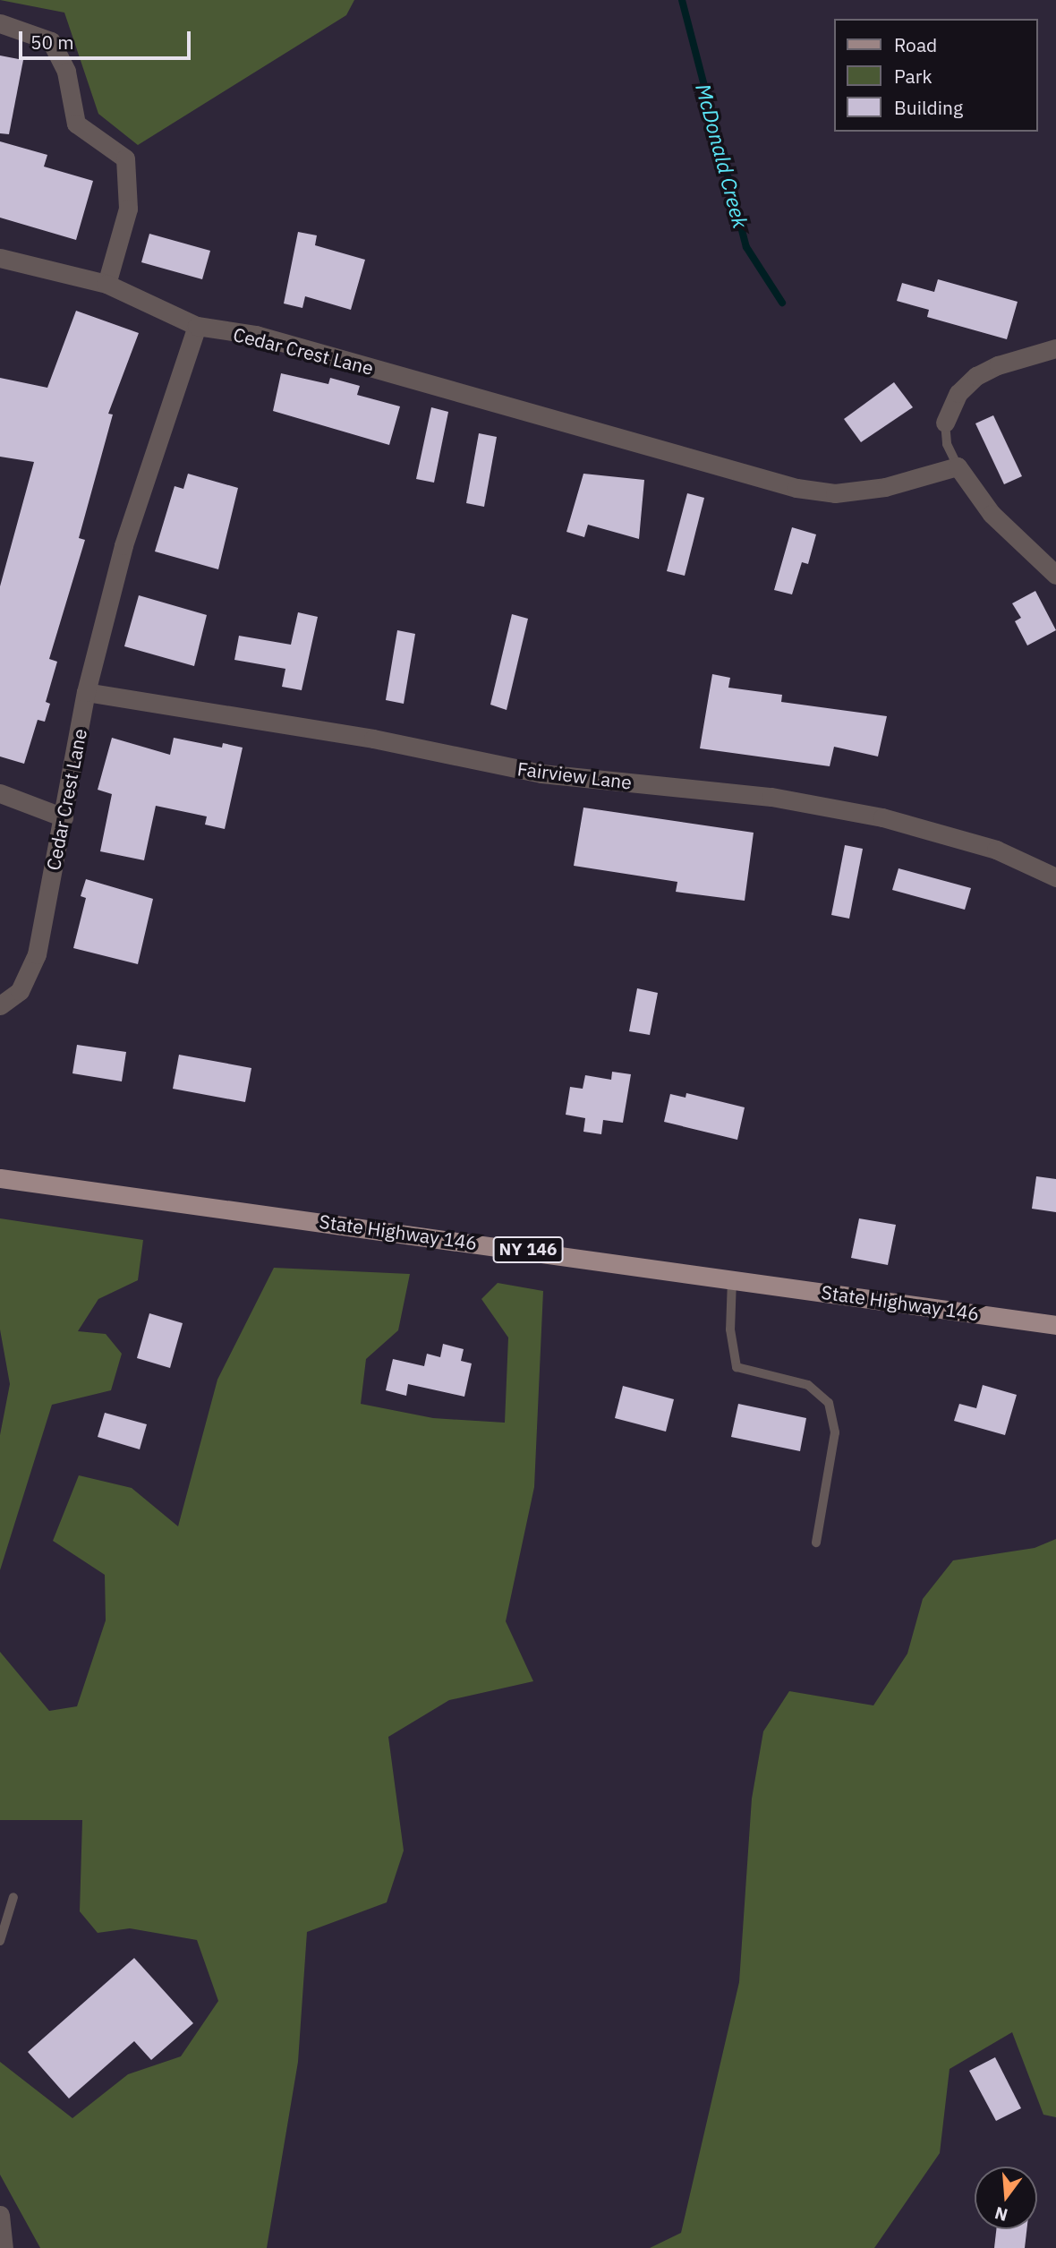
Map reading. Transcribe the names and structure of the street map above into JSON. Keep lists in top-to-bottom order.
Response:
{
  "streets": {
    "main road": ["State Highway 146", "NY 146"],
    "street": ["Cedar Crest Lane", "Fairview Lane"]
  },
  "crossings": [
    ["Cedar Crest Lane", "Fairview Lane"]
  ],
  "water": ["McDonald Creek"],
  "legend": ["Road", "Park", "Building"],
  "scale_bar": "50 m",
  "north": "bottom"
}
